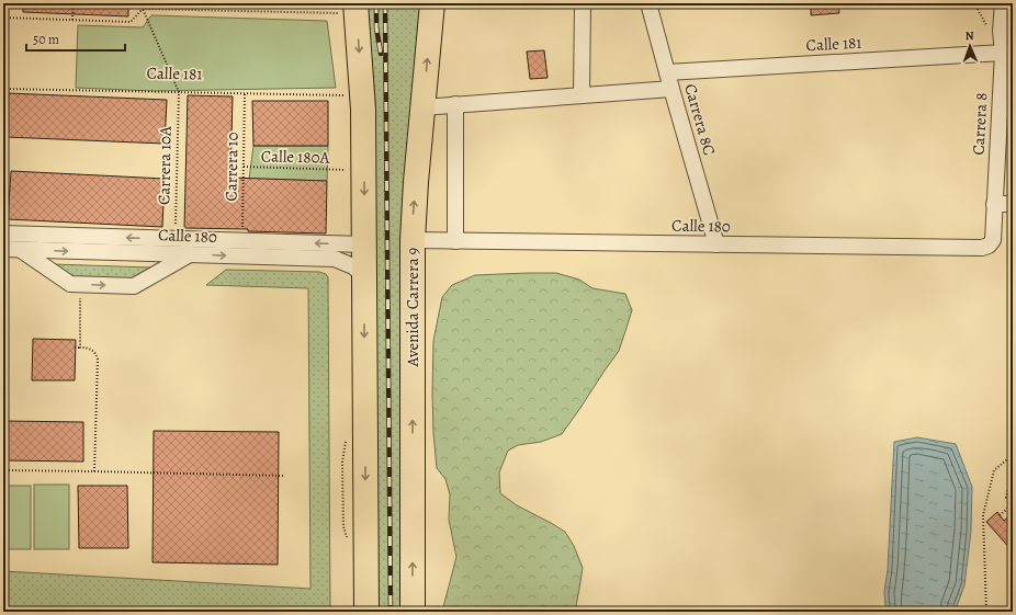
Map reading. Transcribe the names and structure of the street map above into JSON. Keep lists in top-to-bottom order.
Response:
{
  "streets": {
    "main road": ["Avenida Carrera 9"],
    "street": [
      "Calle 181",
      "Carrera 8C",
      "Carrera 8",
      "Calle 180"
    ],
    "path": ["Calle 180A", "Carrera 10A", "Carrera 10"]
  },
  "crossings": [
    ["Calle 181", "Carrera 8C"],
    ["Calle 181", "Carrera 8"],
    ["Calle 181", "Carrera 10A"],
    ["Calle 181", "Carrera 10"],
    ["Carrera 8C", "Calle 180"],
    ["Carrera 8", "Calle 180"],
    ["Calle 180A", "Carrera 10"],
    ["Carrera 10A", "Calle 180"],
    ["Carrera 10", "Calle 180"],
    ["Calle 180", "Avenida Carrera 9"]
  ],
  "scale_bar": "50 m",
  "north": "top"
}
